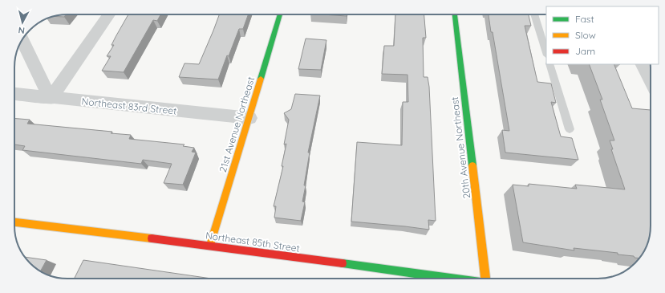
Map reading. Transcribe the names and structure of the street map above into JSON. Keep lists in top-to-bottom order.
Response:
{
  "streets": {
    "street": [
      "Northeast 83rd Street",
      "21st Avenue Northeast",
      "20th Avenue Northeast",
      "Northeast 85th Street"
    ]
  },
  "crossings": [
    ["Northeast 83rd Street", "21st Avenue Northeast"],
    ["21st Avenue Northeast", "Northeast 85th Street"]
  ],
  "legend": ["Fast", "Slow", "Jam"],
  "north": "bottom"
}
